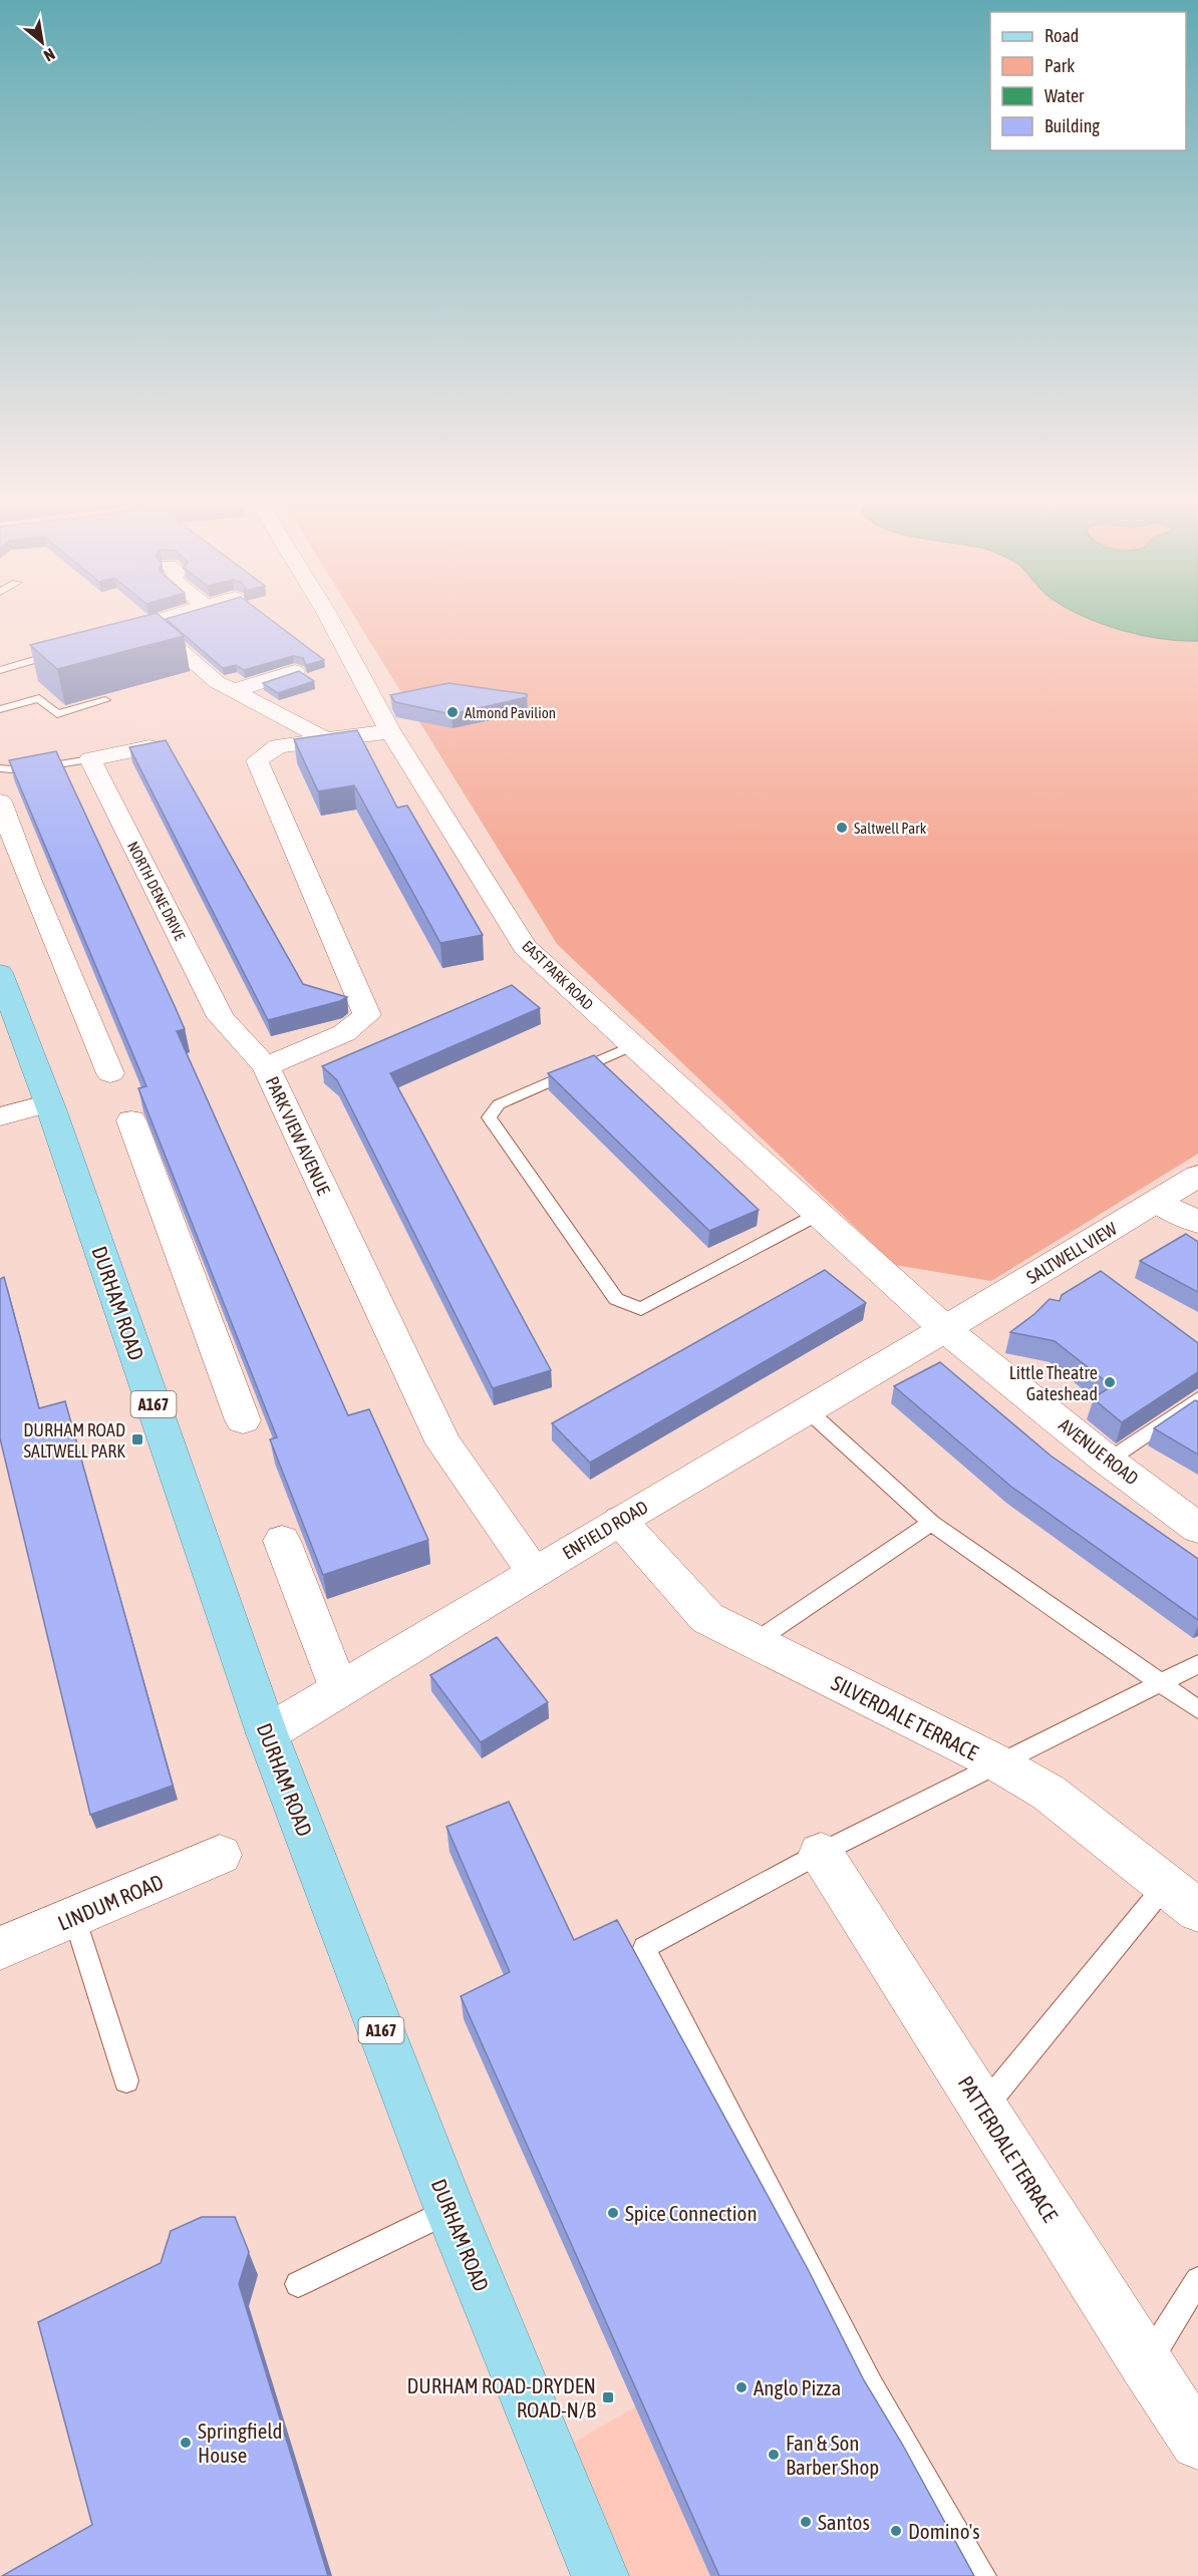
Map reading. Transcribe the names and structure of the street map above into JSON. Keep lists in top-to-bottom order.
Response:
{
  "streets": {
    "main road": ["DURHAM ROAD", "A167"],
    "street": [
      "NORTH DENE DRIVE",
      "EAST PARK ROAD",
      "PARK VIEW AVENUE",
      "SALTWELL VIEW",
      "AVENUE ROAD",
      "ENFIELD ROAD",
      "SILVERDALE TERRACE",
      "LINDUM ROAD",
      "PATTERDALE TERRACE"
    ]
  },
  "crossings": [
    ["NORTH DENE DRIVE", "PARK VIEW AVENUE"],
    ["EAST PARK ROAD", "PARK VIEW AVENUE"],
    ["EAST PARK ROAD", "SALTWELL VIEW"],
    ["EAST PARK ROAD", "AVENUE ROAD"],
    ["EAST PARK ROAD", "ENFIELD ROAD"],
    ["PARK VIEW AVENUE", "ENFIELD ROAD"],
    ["SALTWELL VIEW", "AVENUE ROAD"],
    ["SALTWELL VIEW", "ENFIELD ROAD"],
    ["DURHAM ROAD", "ENFIELD ROAD"],
    ["AVENUE ROAD", "ENFIELD ROAD"],
    ["ENFIELD ROAD", "SILVERDALE TERRACE"]
  ],
  "places": {
    "other": [
      "Almond Pavilion",
      "Saltwell Park",
      "Little Theatre Gateshead",
      "Spice Connection",
      "Anglo Pizza",
      "Springfield House",
      "Fan & Son Barber Shop",
      "Santos",
      "Domino's"
    ],
    "transit": ["DURHAM ROAD SALTWELL PARK", "DURHAM ROAD-DRYDEN ROAD-N/B"]
  },
  "legend": [
    "Road",
    "Park",
    "Water",
    "Building"
  ],
  "north": "bottom right"
}
